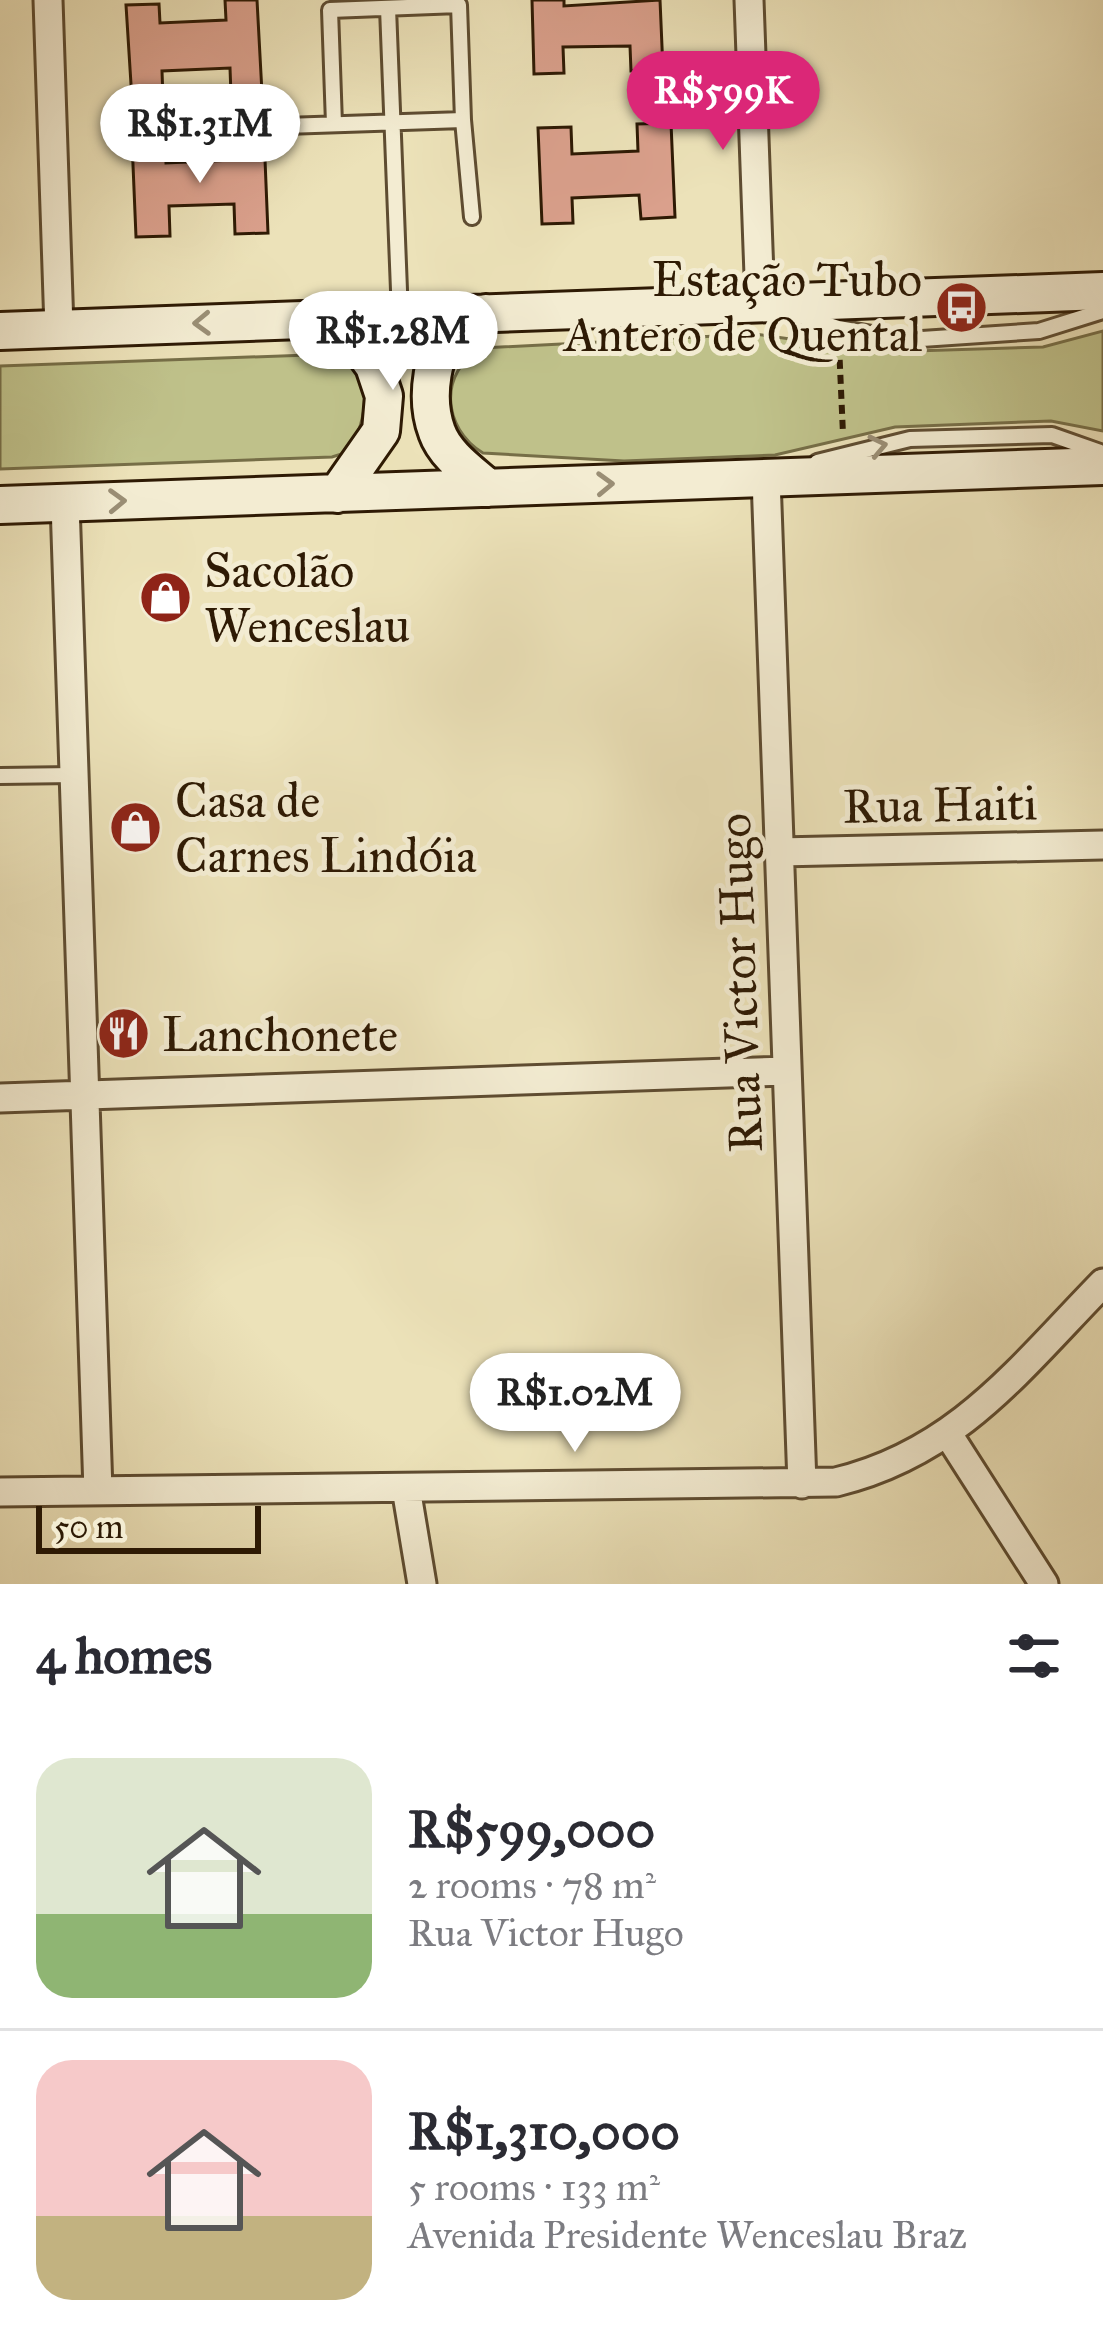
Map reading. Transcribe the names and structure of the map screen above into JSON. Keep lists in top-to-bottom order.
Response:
{
  "streets": {
    "street": ["Rua Haiti", "Rua Victor Hugo"]
  },
  "crossings": [
    ["Rua Haiti", "Rua Victor Hugo"]
  ],
  "places": {
    "bus stop": ["Estação Tubo Antero de Quental"],
    "shop": ["Sacolão Wenceslau", "Casa de Carnes Lindóia"],
    "restaurant": ["Lanchonete"]
  },
  "scale_bar": "50 m",
  "page": {
    "price": [
      "R$599K",
      "R$1.31M",
      "R$1.28M",
      "R$1.02M"
    ],
    "scale": "50 m",
    "heading": "4 homes",
    "list": [
      {
        "name": "R$599,000",
        "note": "2 rooms · 78 m² · Rua Victor Hugo"
      },
      {
        "name": "R$1,310,000",
        "note": "5 rooms · 133 m² · Avenida Presidente Wenceslau Braz"
      }
    ]
  }
}
